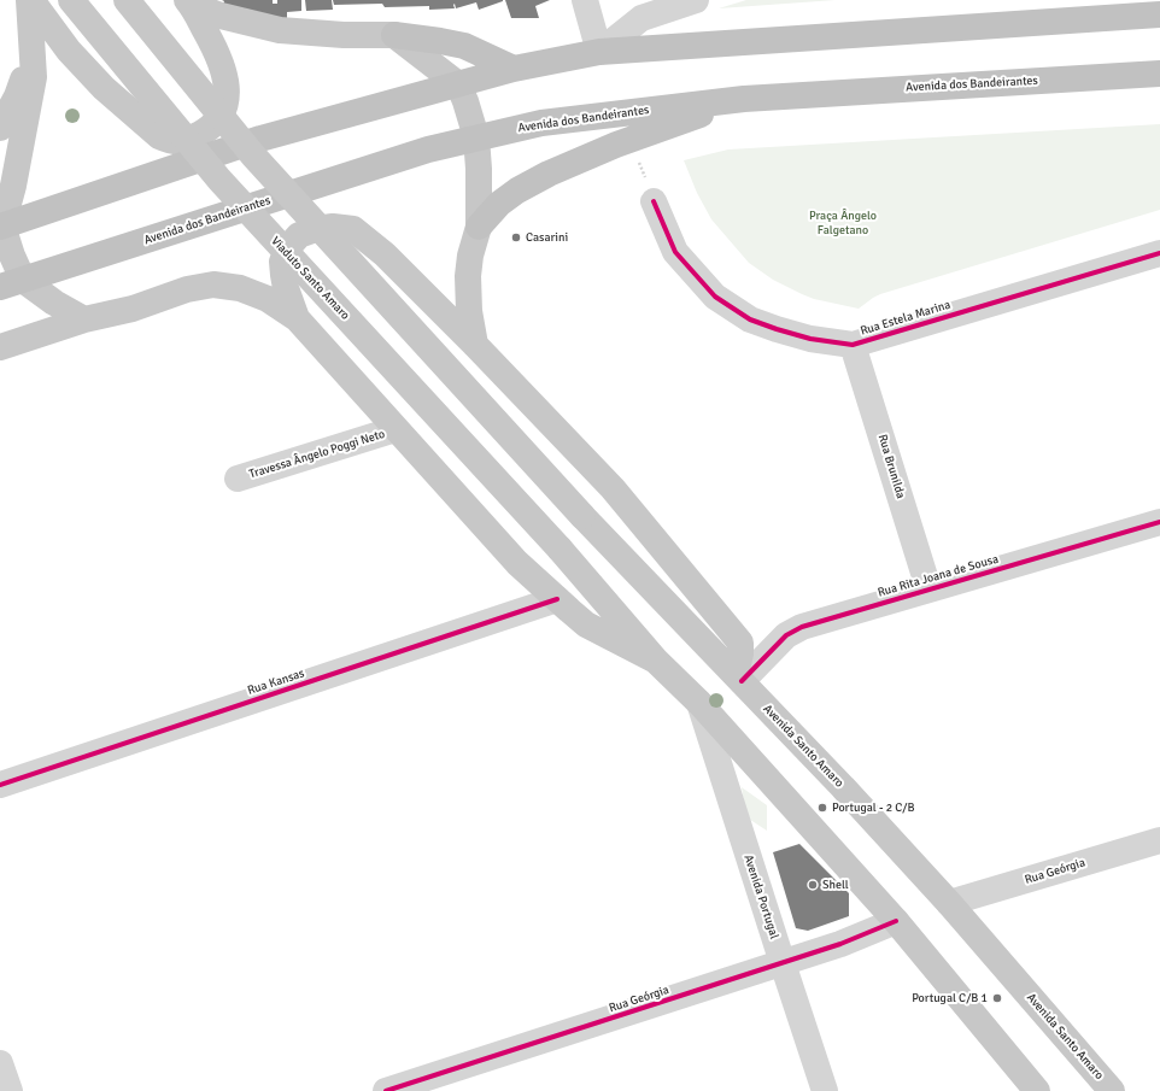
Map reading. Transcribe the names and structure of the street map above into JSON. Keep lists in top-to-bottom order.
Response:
{
  "streets": {
    "highway": ["Avenida dos Bandeirantes"],
    "main road": ["Viaduto Santo Amaro", "Avenida Santo Amaro"],
    "street": [
      "Rua Estela Marina",
      "Travessa Ângelo Poggi Neto",
      "Rua Brunilda",
      "Rua Rita Joana de Sousa",
      "Rua Kansas",
      "Rua Geórgia",
      "Avenida Portugal"
    ]
  },
  "crossings": [
    ["Rua Estela Marina", "Rua Brunilda"],
    ["Rua Brunilda", "Rua Rita Joana de Sousa"],
    ["Rua Rita Joana de Sousa", "Avenida Santo Amaro"],
    ["Avenida Santo Amaro", "Rua Geórgia"],
    ["Rua Geórgia", "Avenida Portugal"]
  ],
  "parks": ["Praça Ângelo Falgetano"],
  "places": [
    "Casarini",
    "Portugal - 2 C/B",
    "Shell",
    "Portugal C/B 1"
  ]
}
